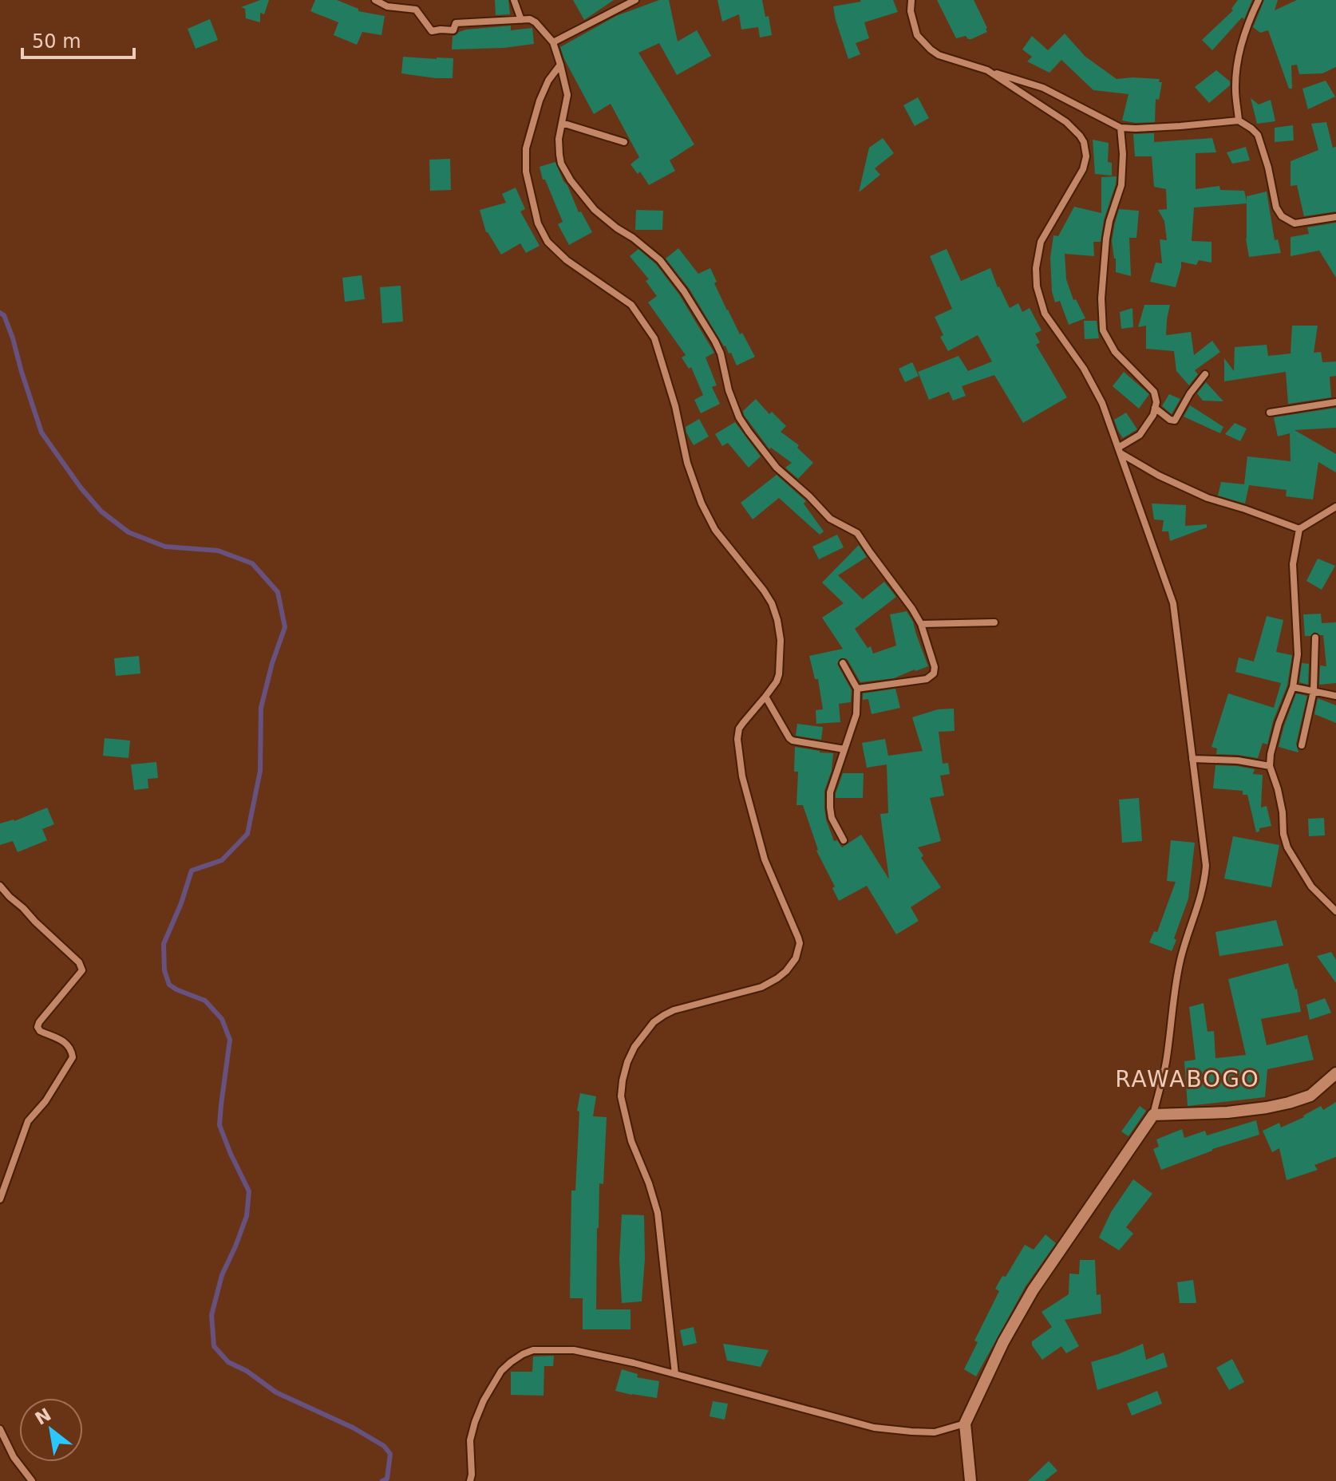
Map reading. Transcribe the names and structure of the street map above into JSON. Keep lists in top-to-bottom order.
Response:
{
  "districts": ["RAWABOGO"],
  "scale_bar": "50 m",
  "north": "top left"
}
